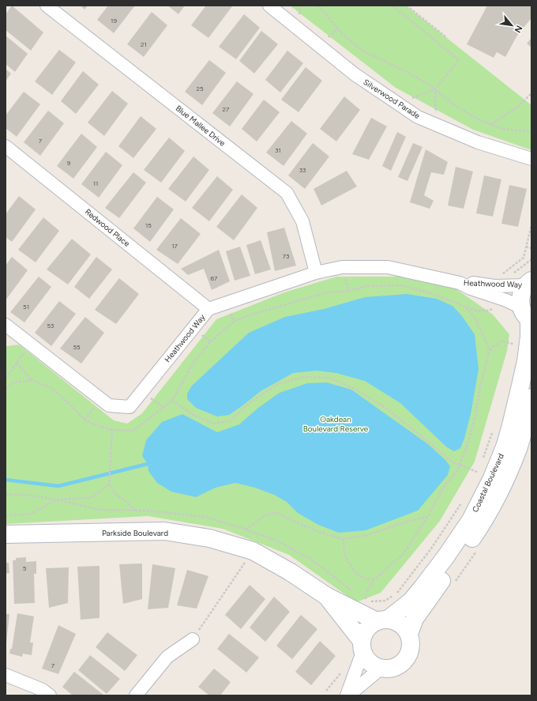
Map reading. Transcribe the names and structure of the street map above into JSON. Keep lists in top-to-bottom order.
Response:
{
  "streets": {
    "street": [
      "Silverwood Parade",
      "Blue Mallee Drive",
      "Redwood Place",
      "Heathwood Way",
      "Coastal Boulevard",
      "Parkside Boulevard"
    ]
  },
  "crossings": [
    ["Blue Mallee Drive", "Heathwood Way"],
    ["Redwood Place", "Heathwood Way"],
    ["Heathwood Way", "Coastal Boulevard"],
    ["Coastal Boulevard", "Parkside Boulevard"]
  ],
  "parks": ["Oakdean Boulevard Reserve"],
  "house_numbers": [
    "19",
    "21",
    "25",
    "27",
    "7",
    "31",
    "9",
    "33",
    "11",
    "15",
    "17",
    "73",
    "67",
    "51",
    "53",
    "55",
    "5",
    "7"
  ],
  "north": "bottom right"
}
